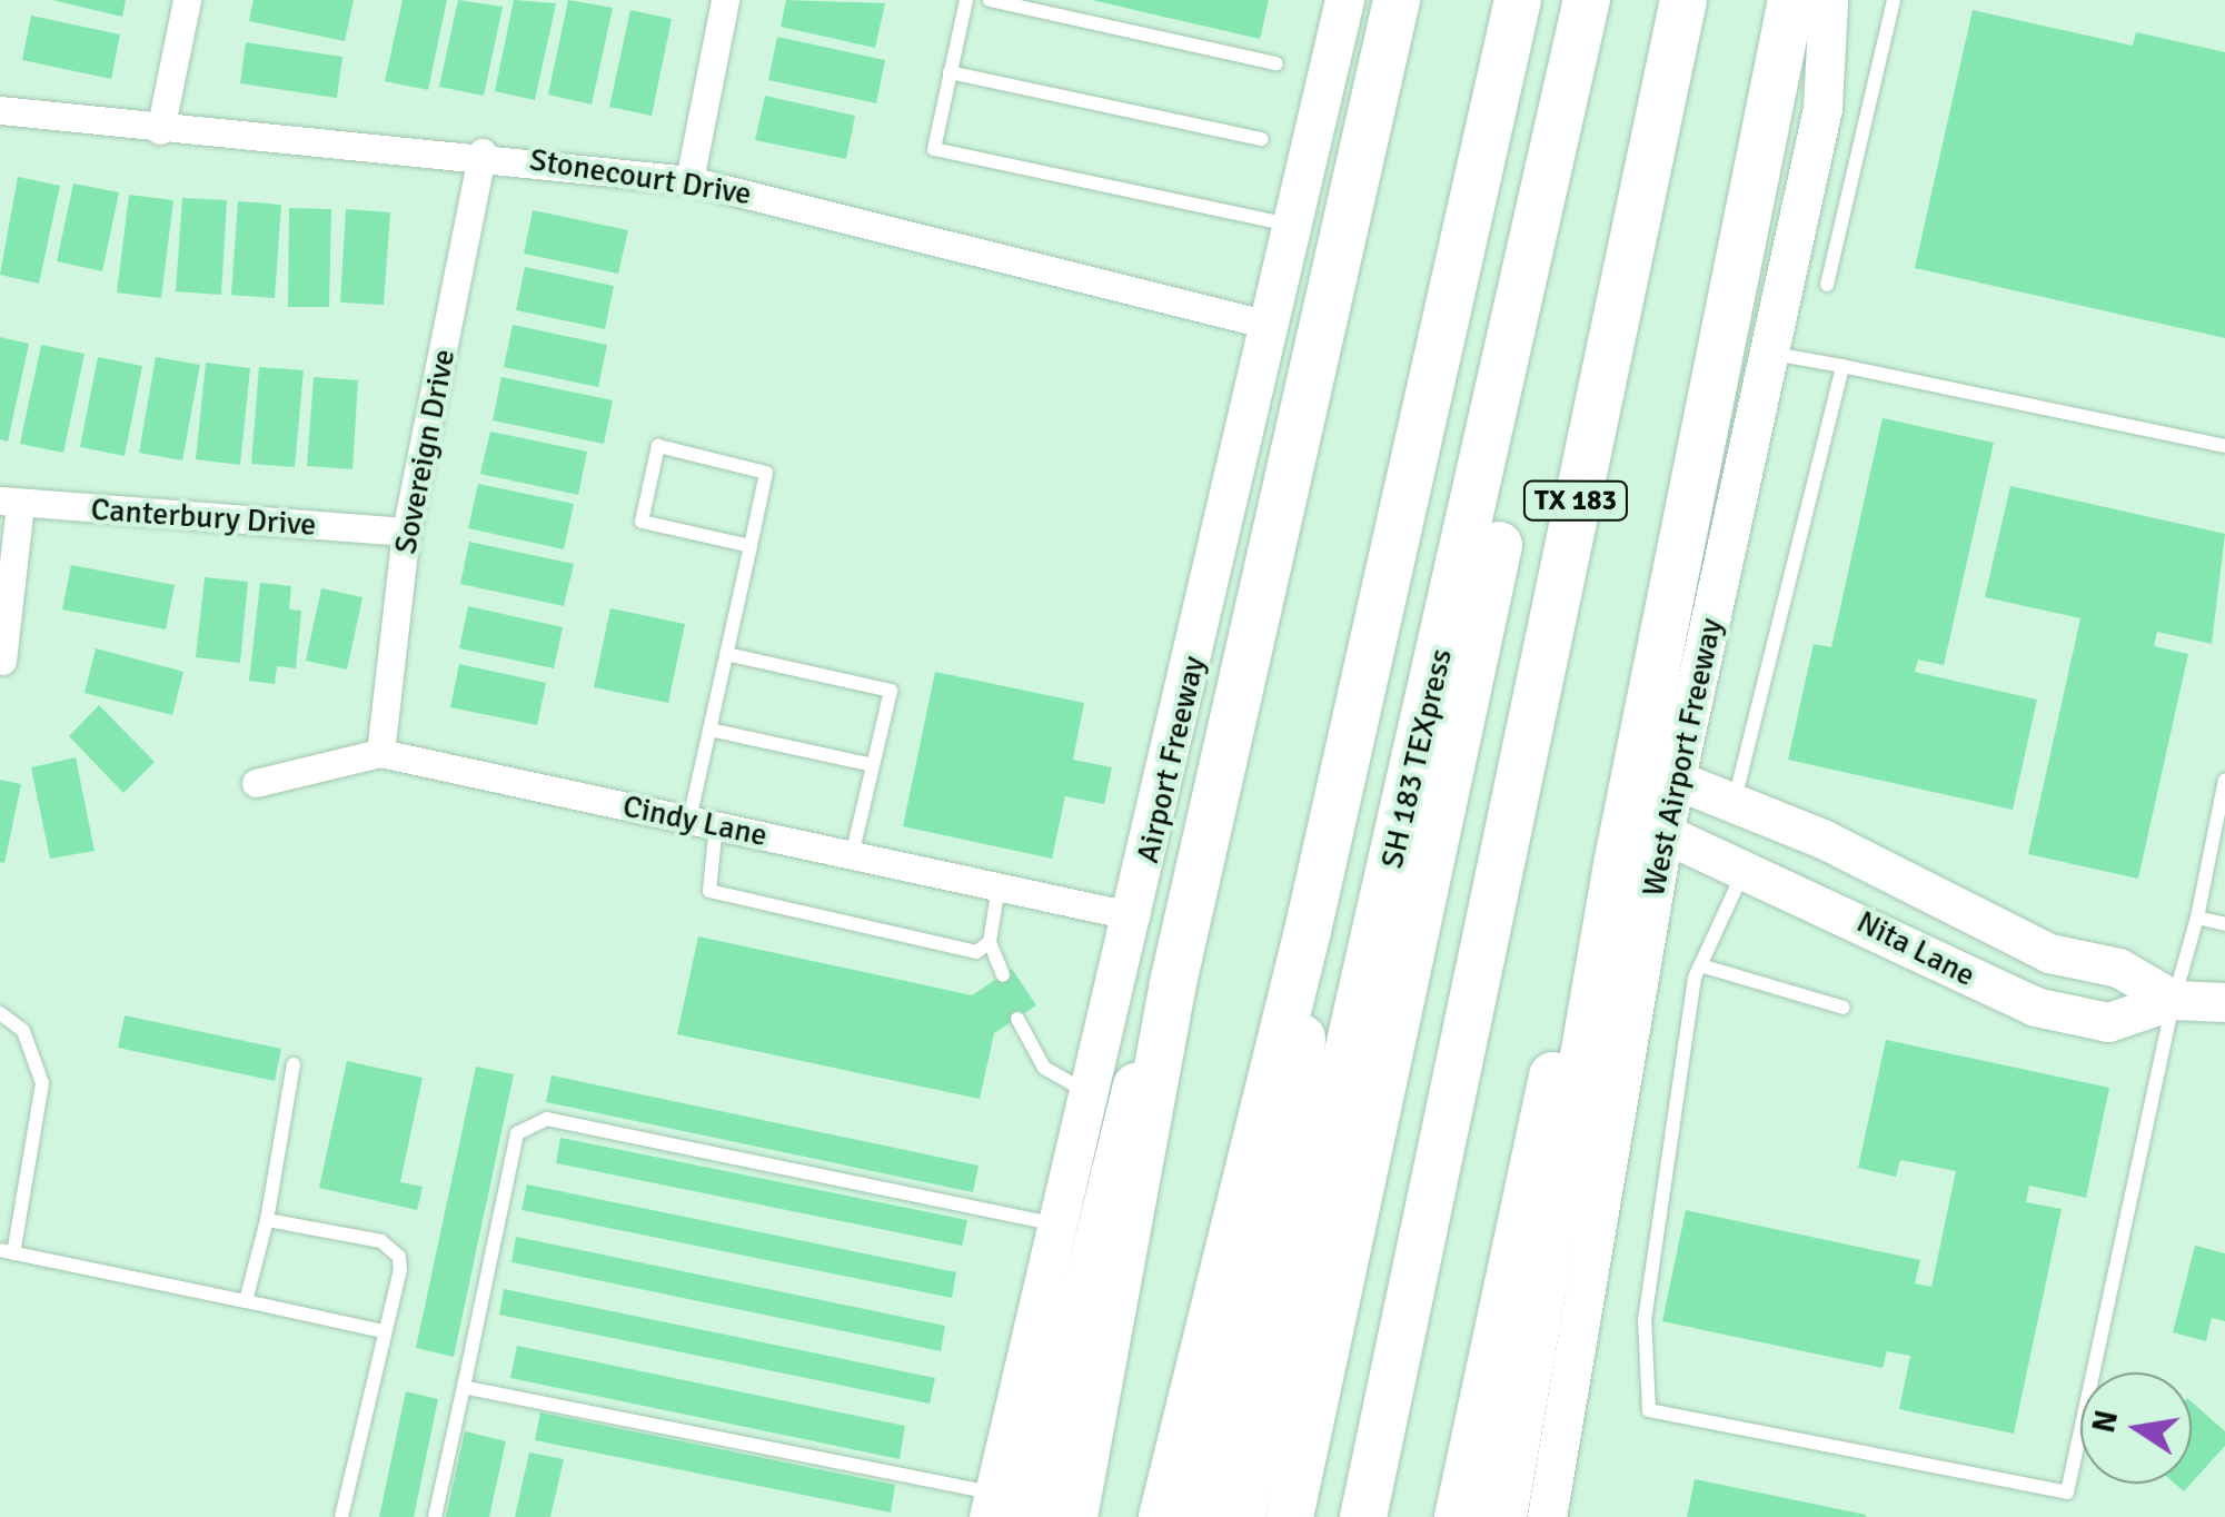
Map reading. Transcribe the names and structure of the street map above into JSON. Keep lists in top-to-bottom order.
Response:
{
  "streets": {
    "highway": ["TX 183", "SH 183 TEXpress"],
    "main road": ["West Airport Freeway", "Airport Freeway", "Nita Lane"],
    "street": [
      "Stonecourt Drive",
      "Sovereign Drive",
      "Canterbury Drive",
      "Cindy Lane"
    ]
  },
  "crossings": [
    ["Stonecourt Drive", "Sovereign Drive"],
    ["Stonecourt Drive", "Airport Freeway"],
    ["Sovereign Drive", "Canterbury Drive"],
    ["Sovereign Drive", "Cindy Lane"],
    ["West Airport Freeway", "Nita Lane"],
    ["Airport Freeway", "Cindy Lane"]
  ],
  "north": "left"
}
